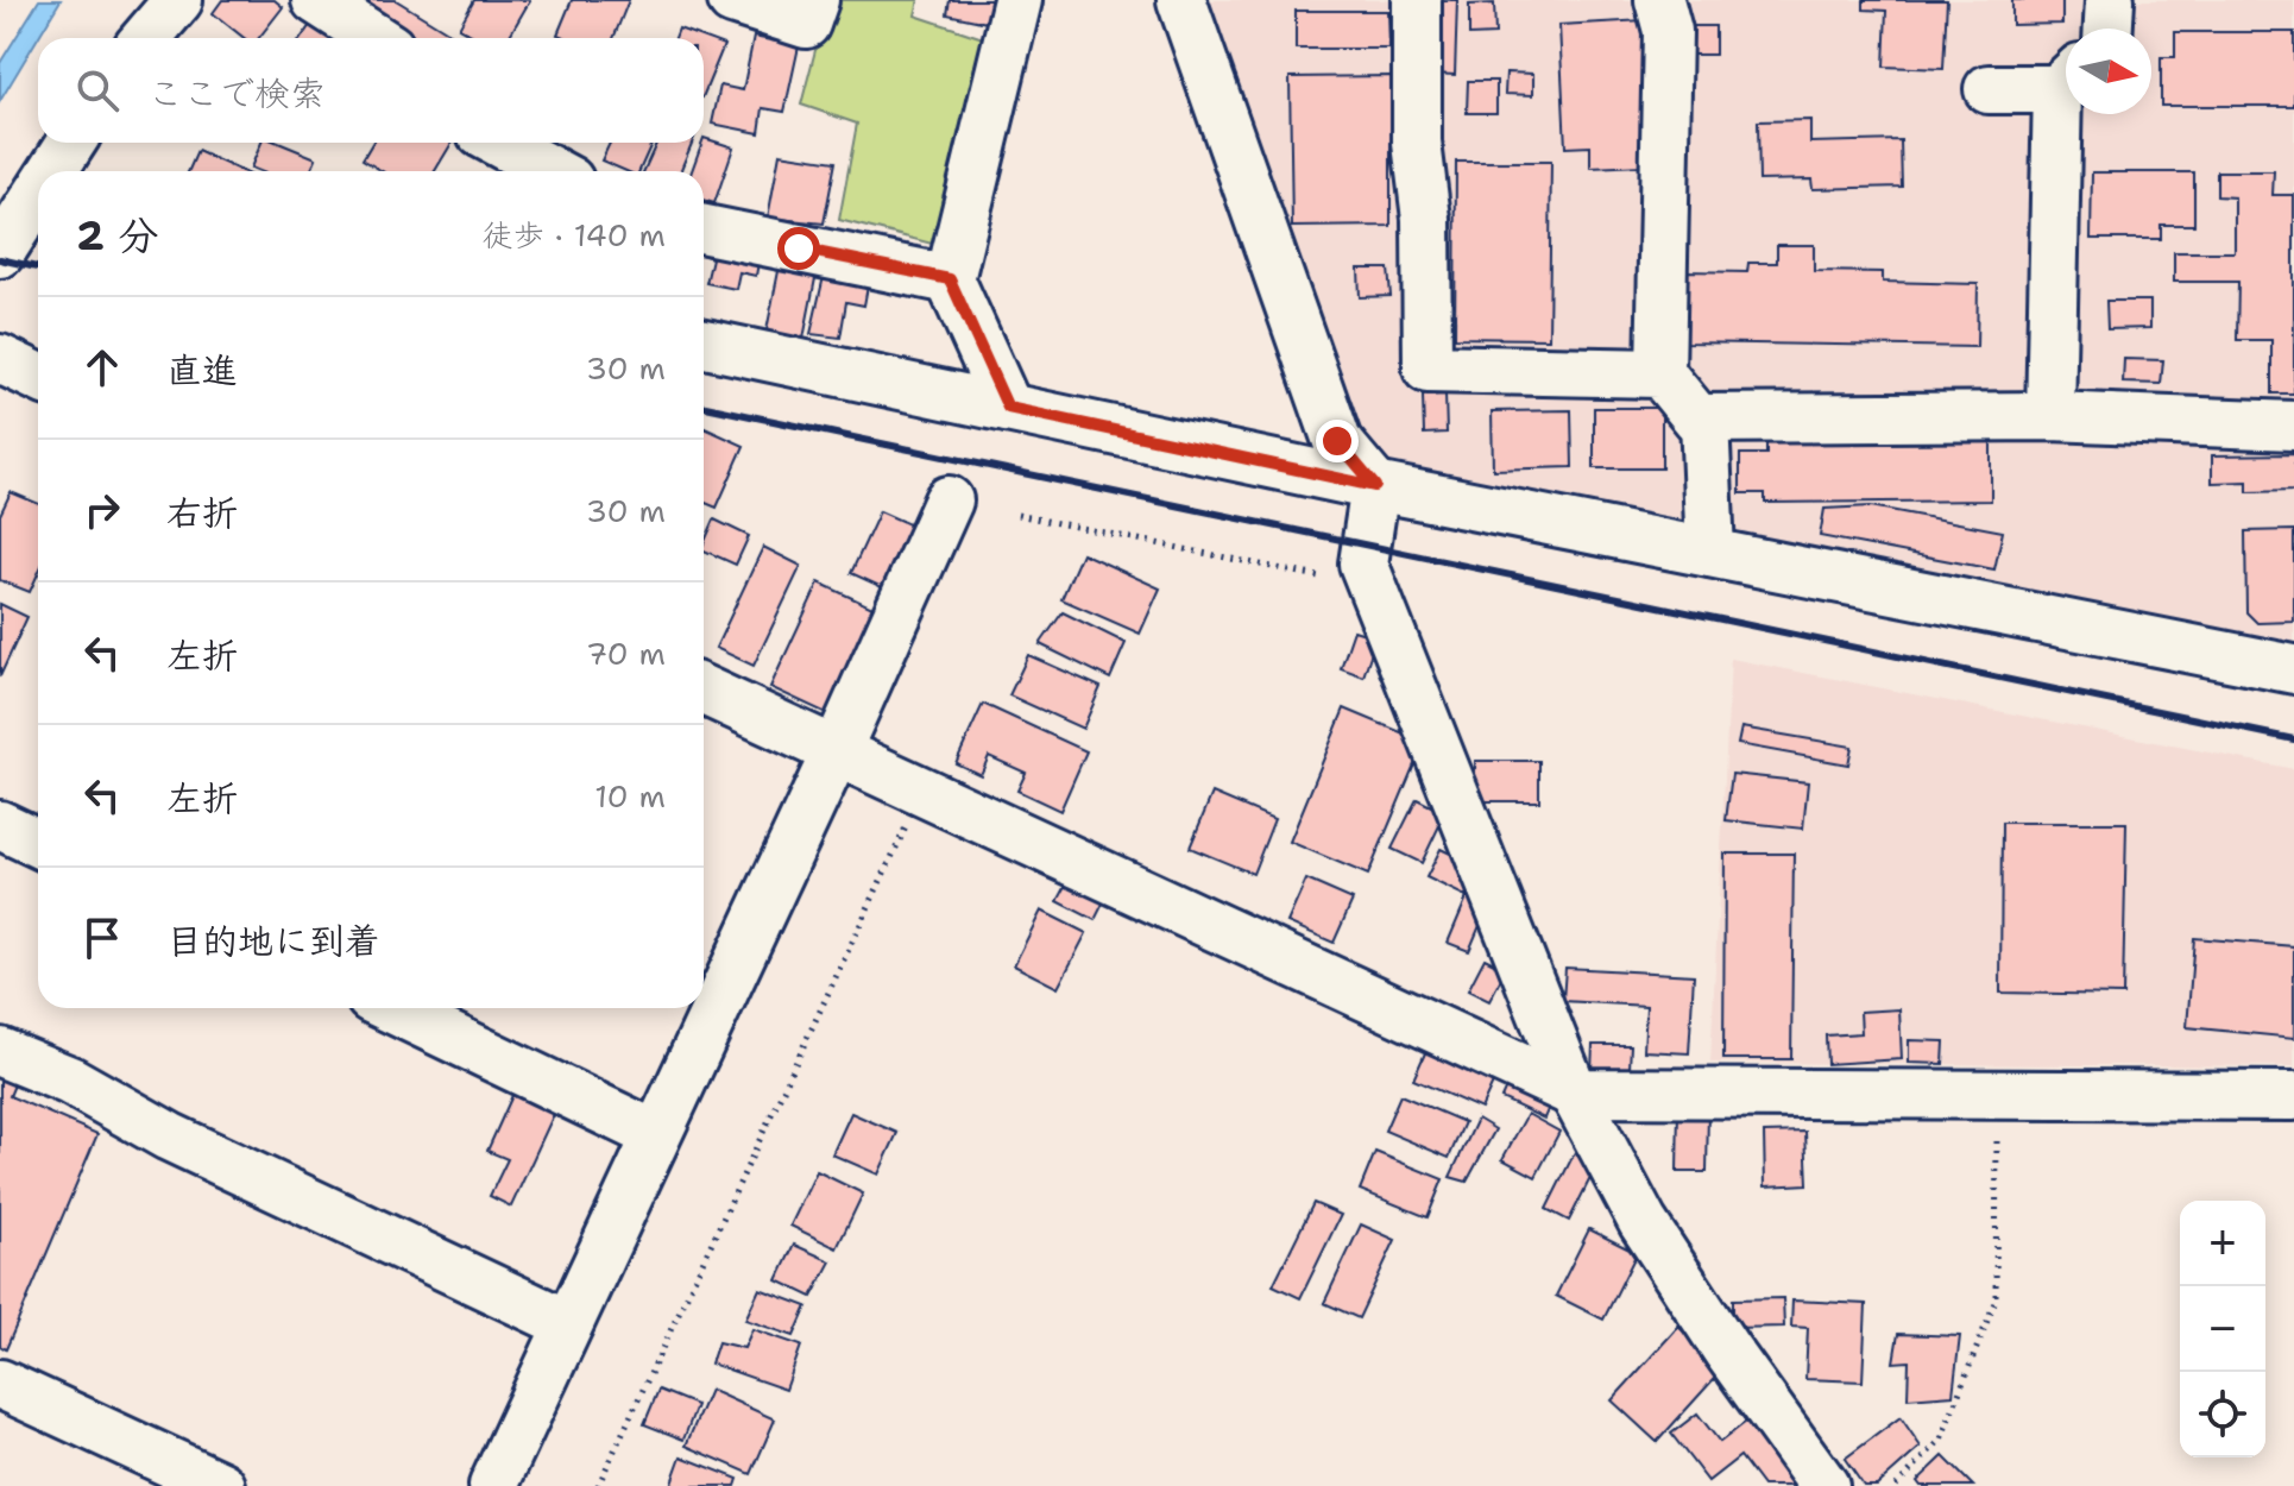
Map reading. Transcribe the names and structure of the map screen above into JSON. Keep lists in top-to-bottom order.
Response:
{
  "north": "right",
  "page": {
    "search": "ここで検索",
    "heading": ["2 分", "徒歩 · 140 m"],
    "list": [
      ["直進", "30 m"],
      ["右折", "30 m"],
      ["左折", "70 m"],
      ["左折", "10 m"],
      "目的地に到着"
    ],
    "map_buttons": ["+", "−"]
  }
}
